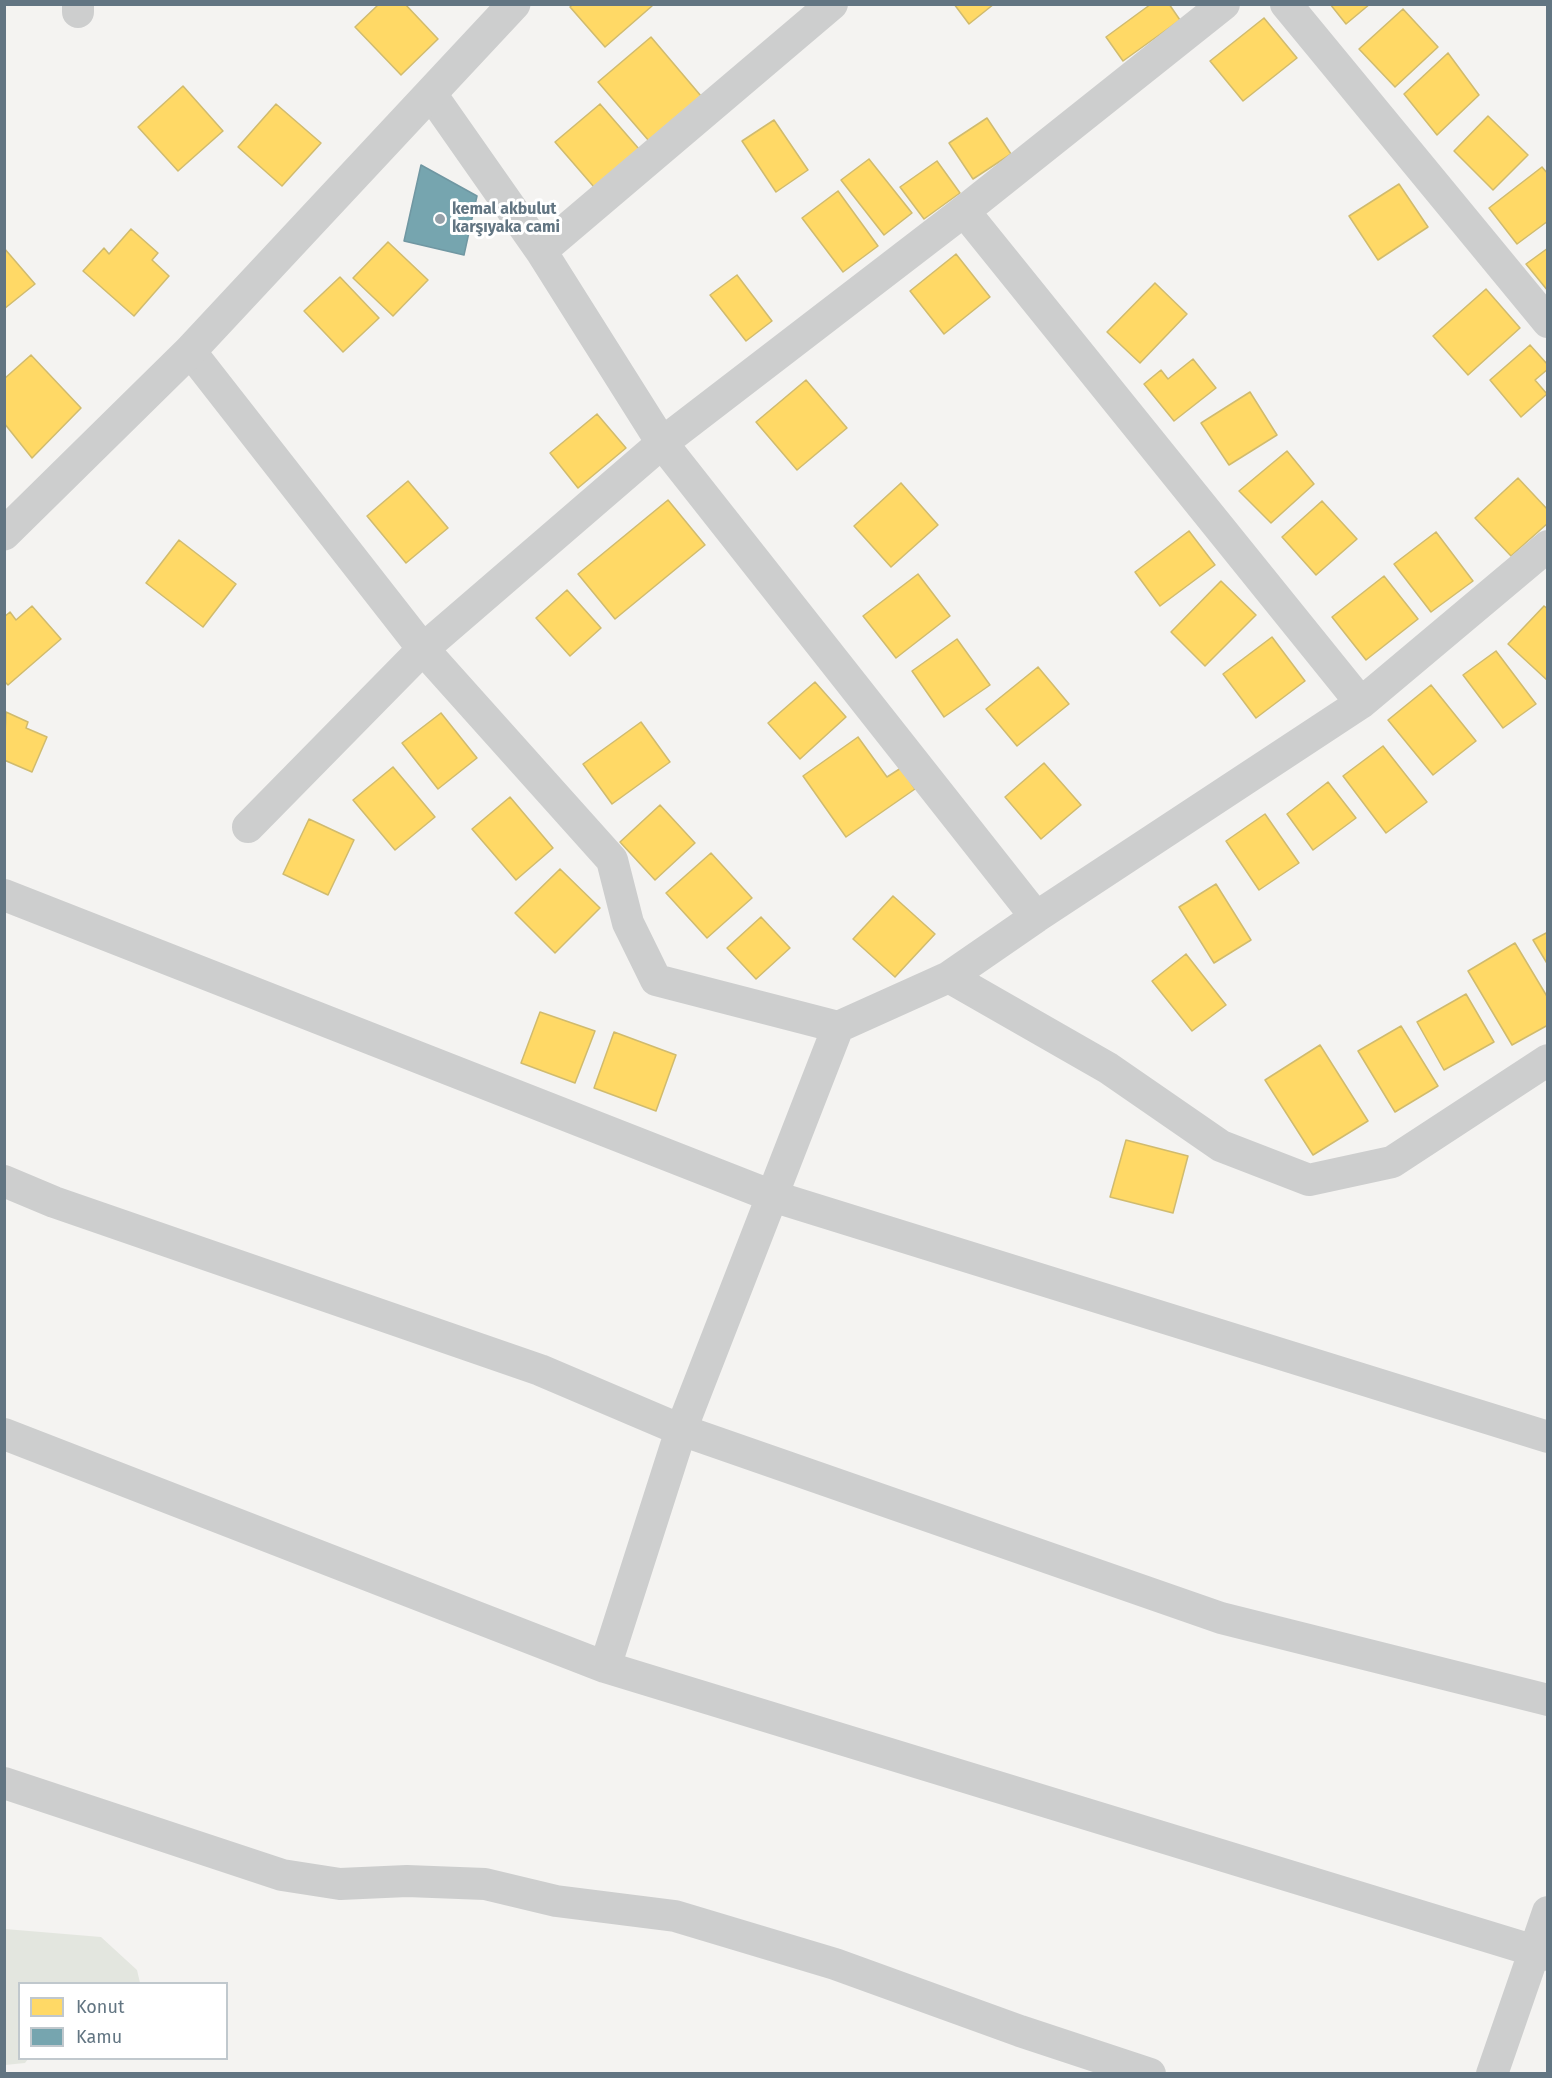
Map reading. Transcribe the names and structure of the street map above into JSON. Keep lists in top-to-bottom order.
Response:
{
  "places": ["kemal akbulut karşıyaka cami"],
  "legend": ["Konut", "Kamu"]
}
